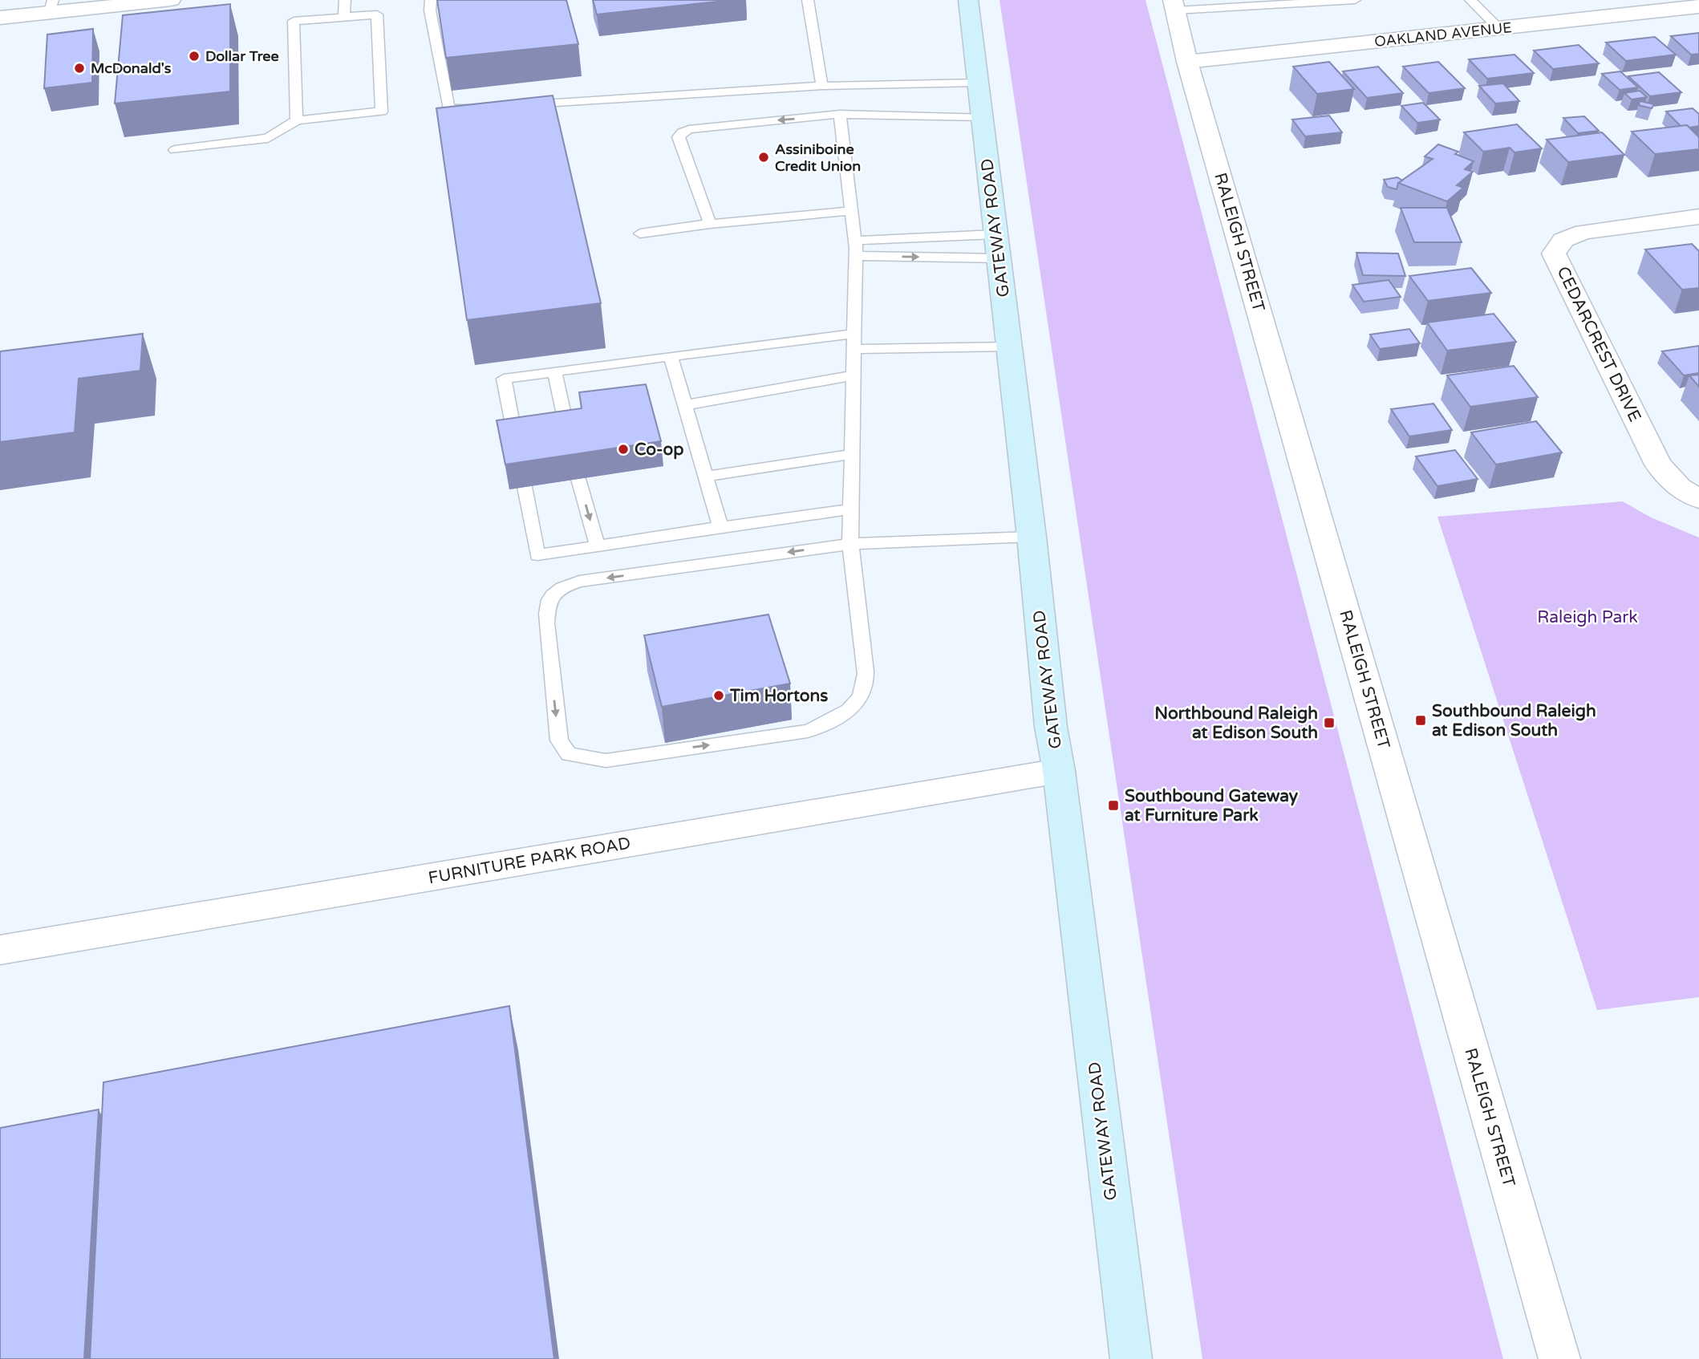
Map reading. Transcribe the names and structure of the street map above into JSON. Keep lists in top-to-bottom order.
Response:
{
  "streets": {
    "main road": ["GATEWAY ROAD"],
    "street": [
      "OAKLAND AVENUE",
      "RALEIGH STREET",
      "CEDARCREST DRIVE",
      "FURNITURE PARK ROAD"
    ]
  },
  "crossings": [
    ["OAKLAND AVENUE", "RALEIGH STREET"],
    ["GATEWAY ROAD", "FURNITURE PARK ROAD"]
  ],
  "parks": ["Raleigh Park"],
  "places": {
    "other": [
      "Dollar Tree",
      "McDonald's",
      "Assiniboine Credit Union",
      "Co-op",
      "Tim Hortons"
    ],
    "transit": ["Southbound Raleigh at Edison South", "Northbound Raleigh at Edison South", "Southbound Gateway at Furniture Park"]
  }
}
